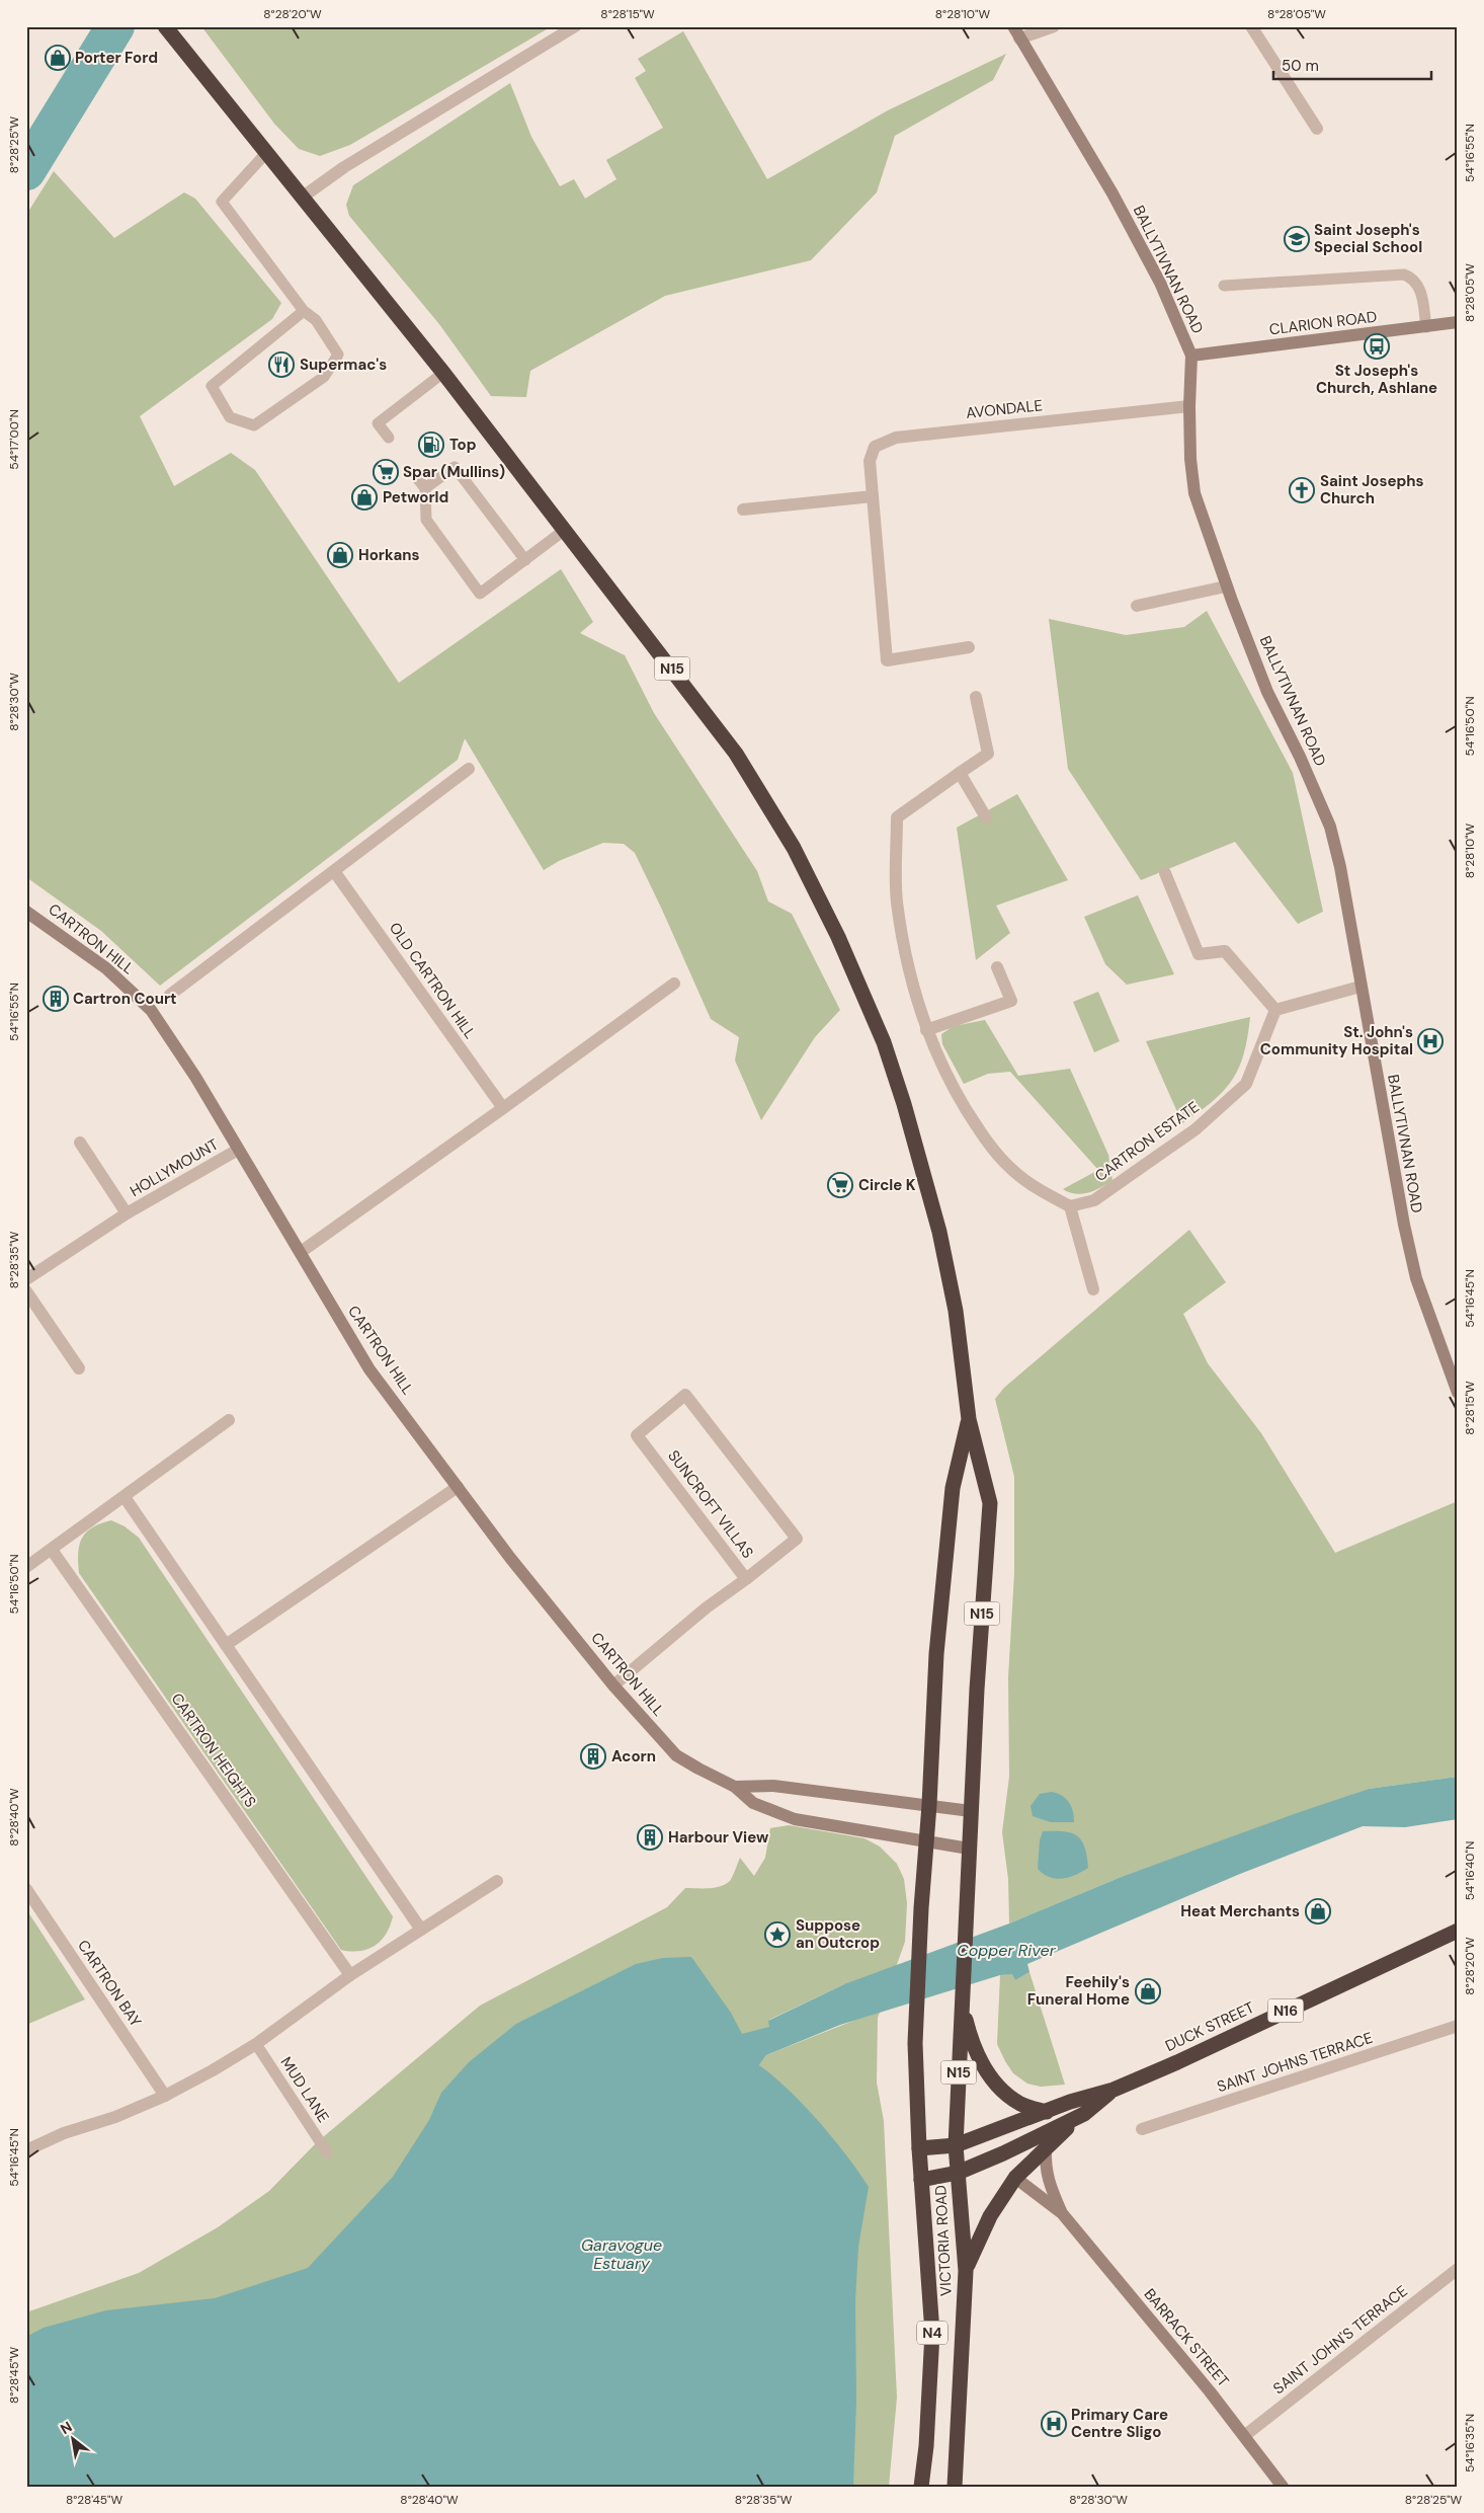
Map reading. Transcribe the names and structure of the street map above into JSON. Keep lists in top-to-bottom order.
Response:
{
  "streets": {
    "highway": [
      "N15",
      "N16",
      "DUCK STREET",
      "VICTORIA ROAD",
      "N4"
    ],
    "street": [
      "BALLYTIVNAN ROAD",
      "CLARION ROAD",
      "AVONDALE",
      "CARTRON HILL",
      "OLD CARTRON HILL",
      "CARTRON ESTATE",
      "HOLLYMOUNT",
      "SUNCROFT VILLAS",
      "CARTRON HEIGHTS",
      "CARTRON BAY",
      "SAINT JOHNS TERRACE",
      "BARRACK STREET",
      "SAINT JOHN'S TERRACE"
    ],
    "lane": ["MUD LANE"]
  },
  "crossings": [
    ["BALLYTIVNAN ROAD", "CLARION ROAD"],
    ["BALLYTIVNAN ROAD", "AVONDALE"],
    ["N15", "CARTRON HILL"],
    ["N15", "DUCK STREET"],
    ["N15", "VICTORIA ROAD"],
    ["CARTRON HILL", "HOLLYMOUNT"],
    ["CARTRON HILL", "SUNCROFT VILLAS"],
    ["DUCK STREET", "VICTORIA ROAD"],
    ["BARRACK STREET", "SAINT JOHN'S TERRACE"]
  ],
  "water": ["Copper River", "Garavogue Estuary"],
  "places": {
    "shop": [
      "Porter Ford",
      "Petworld",
      "Horkans",
      "Heat Merchants",
      "Feehily's Funeral Home"
    ],
    "school or university": ["Saint Joseph's Special School"],
    "bus stop": ["St Joseph's Church, Ashlane"],
    "restaurant": ["Supermac's"],
    "fuel station": ["Top"],
    "supermarket": ["Spar (Mullins)", "Circle K"],
    "church": ["Saint Josephs Church"],
    "building": ["Cartron Court", "Acorn", "Harbour View"],
    "hospital": ["St. John's Community Hospital", "Primary Care Centre Sligo"],
    "place": ["Suppose an Outcrop"]
  },
  "scale_bar": "50 m",
  "north": "top left",
  "coordinates": [
    "8°28'20\"W",
    "8°28'15\"W",
    "8°28'10\"W",
    "8°28'05\"W",
    "8°28'25\"W",
    "54°16'55\"N",
    "54°17'00\"N",
    "8°28'30\"W",
    "54°16'50\"N",
    "8°28'35\"W",
    "54°16'45\"N",
    "8°28'40\"W",
    "54°16'40\"N",
    "8°28'45\"W",
    "54°16'35\"N"
  ]
}
